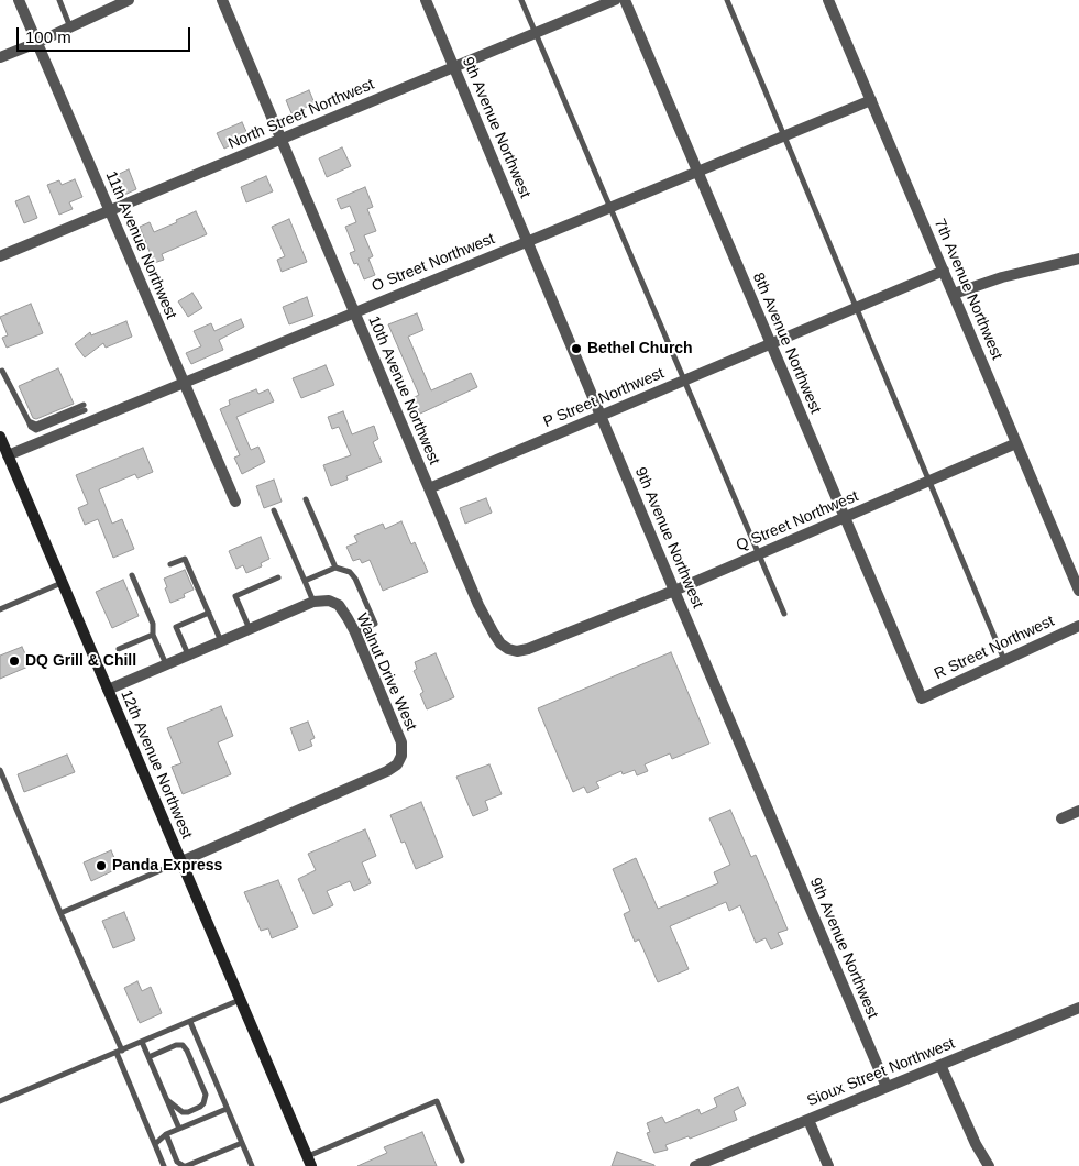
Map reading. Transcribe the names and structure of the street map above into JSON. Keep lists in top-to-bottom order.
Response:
{
  "streets": {
    "main road": ["12th Avenue Northwest"],
    "street": [
      "North Street Northwest",
      "9th Avenue Northwest",
      "11th Avenue Northwest",
      "O Street Northwest",
      "7th Avenue Northwest",
      "8th Avenue Northwest",
      "10th Avenue Northwest",
      "P Street Northwest",
      "Q Street Northwest",
      "R Street Northwest",
      "Walnut Drive West",
      "Sioux Street Northwest"
    ]
  },
  "crossings": [
    ["North Street Northwest", "9th Avenue Northwest"],
    ["North Street Northwest", "11th Avenue Northwest"],
    ["North Street Northwest", "10th Avenue Northwest"],
    ["9th Avenue Northwest", "O Street Northwest"],
    ["9th Avenue Northwest", "P Street Northwest"],
    ["9th Avenue Northwest", "Q Street Northwest"],
    ["9th Avenue Northwest", "Sioux Street Northwest"],
    ["11th Avenue Northwest", "O Street Northwest"],
    ["O Street Northwest", "7th Avenue Northwest"],
    ["O Street Northwest", "8th Avenue Northwest"],
    ["O Street Northwest", "10th Avenue Northwest"],
    ["O Street Northwest", "12th Avenue Northwest"],
    ["7th Avenue Northwest", "P Street Northwest"],
    ["7th Avenue Northwest", "Q Street Northwest"],
    ["8th Avenue Northwest", "P Street Northwest"],
    ["8th Avenue Northwest", "Q Street Northwest"],
    ["8th Avenue Northwest", "R Street Northwest"],
    ["10th Avenue Northwest", "P Street Northwest"],
    ["10th Avenue Northwest", "Q Street Northwest"],
    ["Walnut Drive West", "12th Avenue Northwest"]
  ],
  "places": ["Bethel Church", "DQ Grill & Chill", "Panda Express"],
  "scale_bar": "100 m"
}
